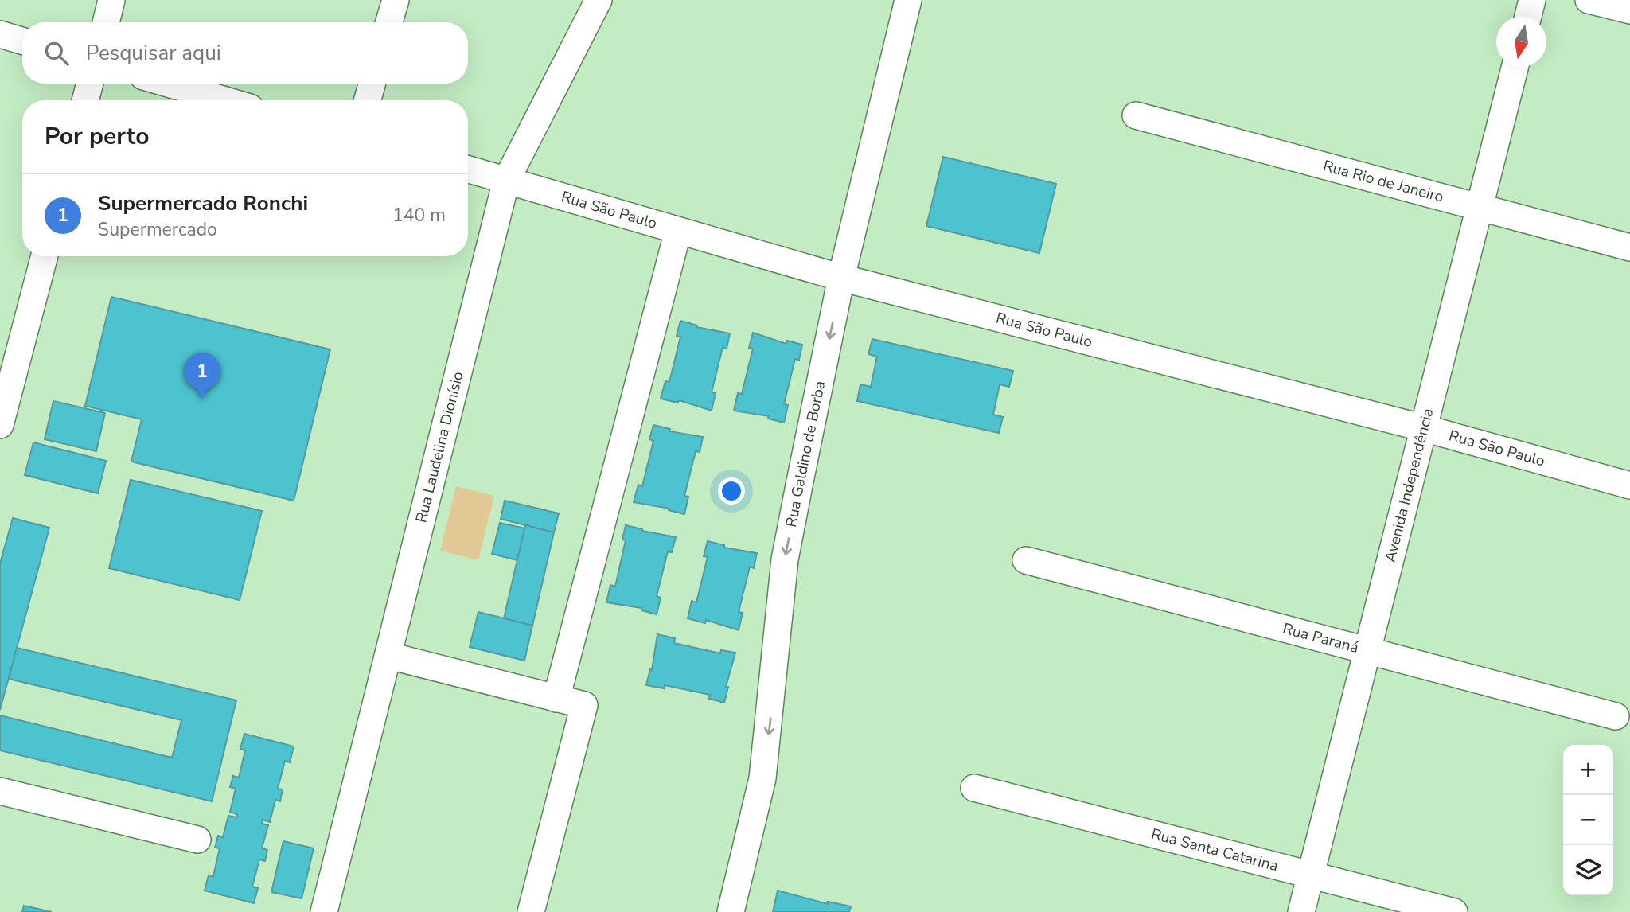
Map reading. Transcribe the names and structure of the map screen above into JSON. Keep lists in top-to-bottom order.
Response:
{
  "streets": {
    "street": [
      "Rua Rio de Janeiro",
      "Rua São Paulo",
      "Rua Laudelina Dionísio",
      "Rua Galdino de Borba",
      "Avenida Independência",
      "Rua Paraná",
      "Rua Santa Catarina"
    ]
  },
  "crossings": [
    ["Rua Rio de Janeiro", "Avenida Independência"],
    ["Rua São Paulo", "Rua Laudelina Dionísio"],
    ["Rua São Paulo", "Rua Galdino de Borba"],
    ["Rua São Paulo", "Avenida Independência"],
    ["Avenida Independência", "Rua Paraná"],
    ["Avenida Independência", "Rua Santa Catarina"]
  ],
  "north": "bottom",
  "page": {
    "search": "Pesquisar aqui",
    "heading": "Por perto",
    "list": [
      {
        "mark": "1",
        "name": "Supermercado Ronchi",
        "note": "Supermercado",
        "value": "140 m"
      }
    ],
    "pins": "1",
    "map_buttons": ["+", "−"]
  }
}
